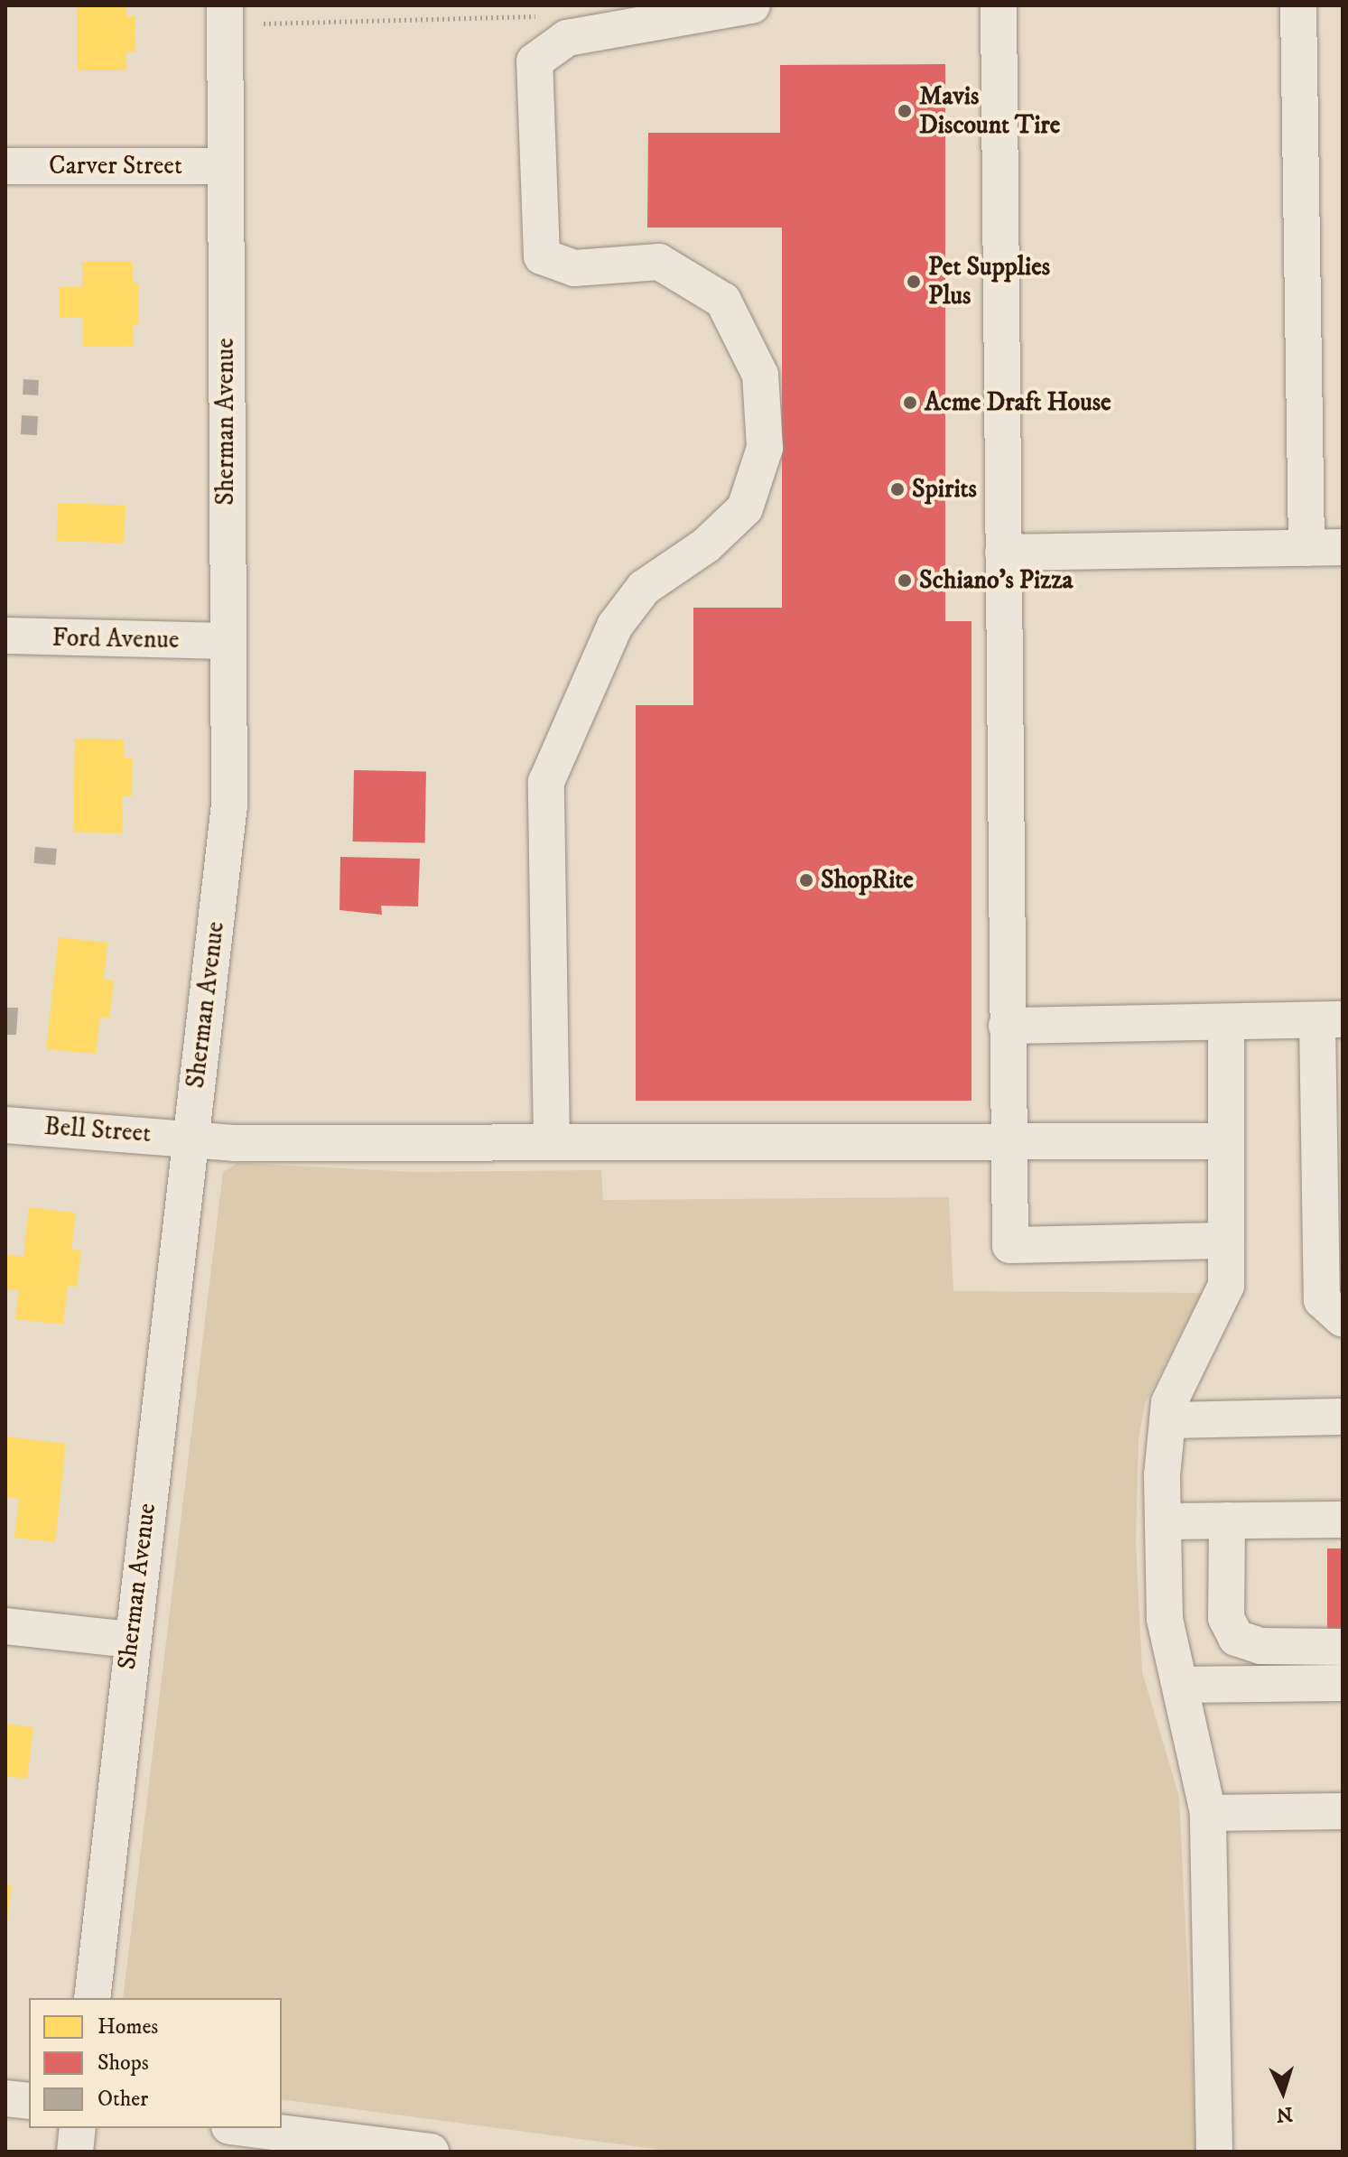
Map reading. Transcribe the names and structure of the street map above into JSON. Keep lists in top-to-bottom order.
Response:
{
  "streets": {
    "street": [
      "Carver Street",
      "Sherman Avenue",
      "Ford Avenue",
      "Bell Street"
    ]
  },
  "crossings": [
    ["Carver Street", "Sherman Avenue"],
    ["Sherman Avenue", "Ford Avenue"],
    ["Sherman Avenue", "Bell Street"]
  ],
  "places": [
    "Mavis Discount Tire",
    "Pet Supplies Plus",
    "Acme Draft House",
    "Spirits",
    "Schiano's Pizza",
    "ShopRite"
  ],
  "legend": ["Homes", "Shops", "Other"],
  "north": "bottom"
}
